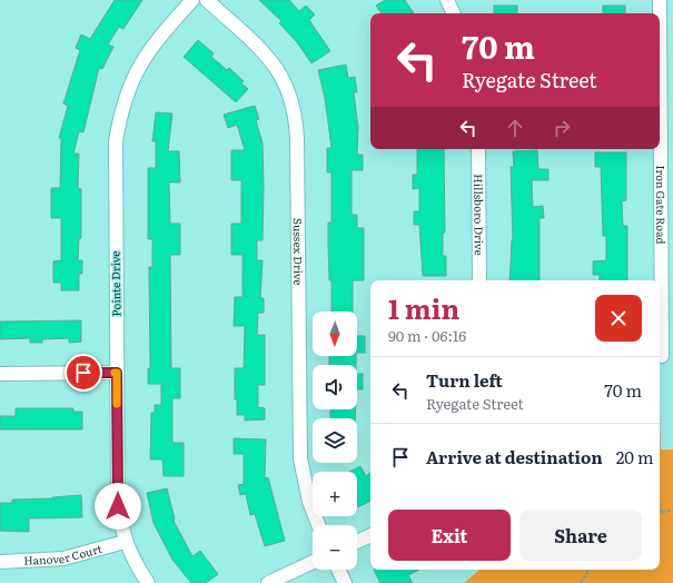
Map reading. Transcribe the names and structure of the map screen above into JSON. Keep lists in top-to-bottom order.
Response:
{
  "streets": {
    "street": [
      "Iron Gate Road",
      "Hillsboro Drive",
      "Sussex Drive",
      "Pointe Drive",
      "Hanover Court"
    ]
  },
  "crossings": [
    ["Pointe Drive", "Hanover Court"]
  ],
  "north": "bottom",
  "page": {
    "turn": ["70 m", "Ryegate Street"],
    "heading": ["1 min", "90 m · 06:16"],
    "map_buttons": ["+", "−"],
    "list": [
      {
        "name": "Turn left",
        "note": "Ryegate Street",
        "value": "70 m"
      },
      {
        "name": "Arrive at destination",
        "value": "20 m"
      }
    ],
    "buttons": ["Exit", "Share"]
  }
}
